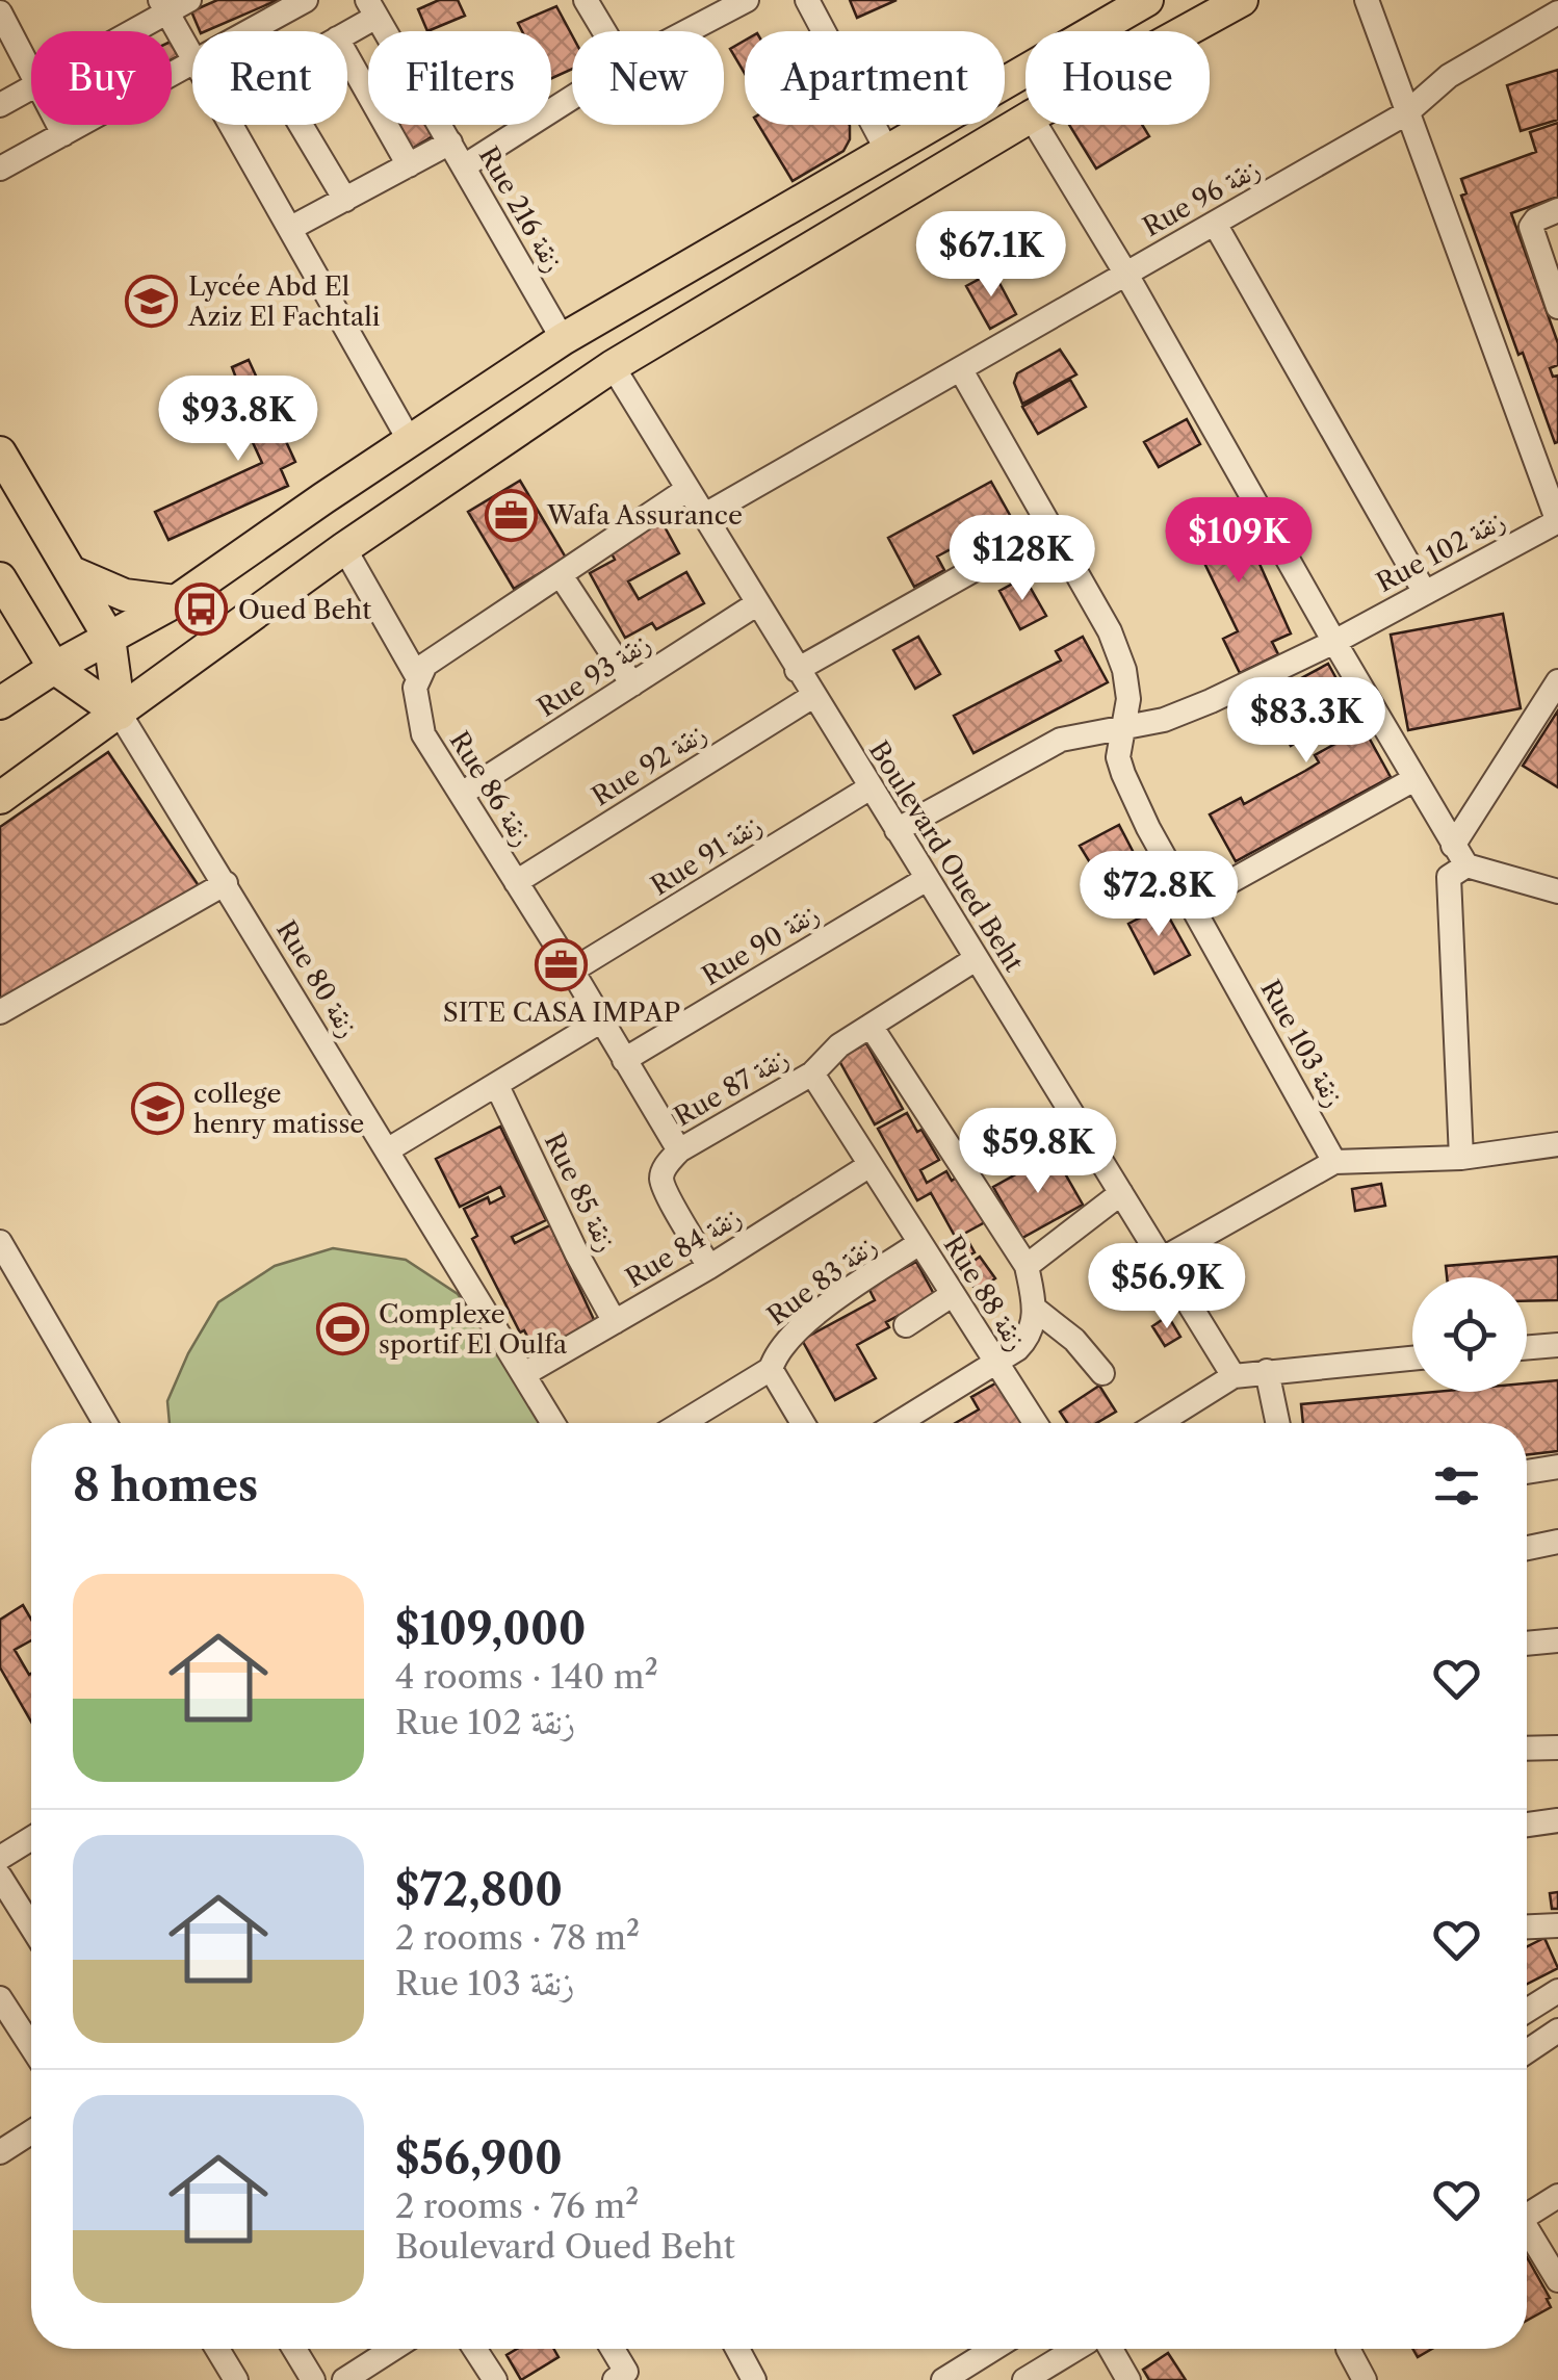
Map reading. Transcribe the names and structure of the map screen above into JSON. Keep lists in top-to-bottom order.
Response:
{
  "streets": {
    "street": [
      "Rue 96 زنقة",
      "Rue 216 زنقة",
      "Rue 102 زنقة",
      "Rue 93 زنقة",
      "Rue 92 زنقة",
      "Rue 86 زنقة",
      "Rue 91 زنقة",
      "Boulevard Oued Beht",
      "Rue 90 زنقة",
      "Rue 80 زنقة",
      "Rue 103 زنقة",
      "Rue 87 زنقة",
      "Rue 85 زنقة",
      "Rue 84 زنقة",
      "Rue 83 زنقة",
      "Rue 88 زنقة"
    ]
  },
  "crossings": [
    ["Rue 96 زنقة", "Boulevard Oued Beht"],
    ["Rue 96 زنقة", "Rue 103 زنقة"],
    ["Rue 102 زنقة", "Boulevard Oued Beht"],
    ["Rue 102 زنقة", "Rue 103 زنقة"],
    ["Rue 93 زنقة", "Rue 86 زنقة"],
    ["Rue 93 زنقة", "Boulevard Oued Beht"],
    ["Rue 92 زنقة", "Rue 86 زنقة"],
    ["Rue 92 زنقة", "Boulevard Oued Beht"],
    ["Rue 86 زنقة", "Rue 91 زنقة"],
    ["Rue 86 زنقة", "Rue 90 زنقة"],
    ["Rue 86 زنقة", "Rue 87 زنقة"],
    ["Rue 91 زنقة", "Boulevard Oued Beht"],
    ["Boulevard Oued Beht", "Rue 90 زنقة"],
    ["Boulevard Oued Beht", "Rue 87 زنقة"],
    ["Rue 80 زنقة", "Rue 84 زنقة"],
    ["Rue 87 زنقة", "Rue 88 زنقة"],
    ["Rue 85 زنقة", "Rue 84 زنقة"],
    ["Rue 84 زنقة", "Rue 88 زنقة"],
    ["Rue 83 زنقة", "Rue 88 زنقة"]
  ],
  "places": {
    "school or university": ["Lycée Abd El Aziz El Fachtali", "college henry matisse"],
    "office": ["Wafa Assurance", "SITE CASA IMPAP"],
    "bus stop": ["Oued Beht"],
    "sports": ["Complexe sportif El Oulfa"]
  },
  "page": {
    "chip": [
      "Buy",
      "Rent",
      "Filters",
      "New",
      "Apartment",
      "House"
    ],
    "price": [
      "$67.1K",
      "$93.8K",
      "$109K",
      "$128K",
      "$83.3K",
      "$72.8K",
      "$59.8K",
      "$56.9K"
    ],
    "heading": "8 homes",
    "list": [
      {
        "name": "$109,000",
        "note": "4 rooms · 140 m² · Rue 102 زنقة"
      },
      {
        "name": "$72,800",
        "note": "2 rooms · 78 m² · Rue 103 زنقة"
      },
      {
        "name": "$56,900",
        "note": "2 rooms · 76 m² · Boulevard Oued Beht"
      }
    ]
  }
}
